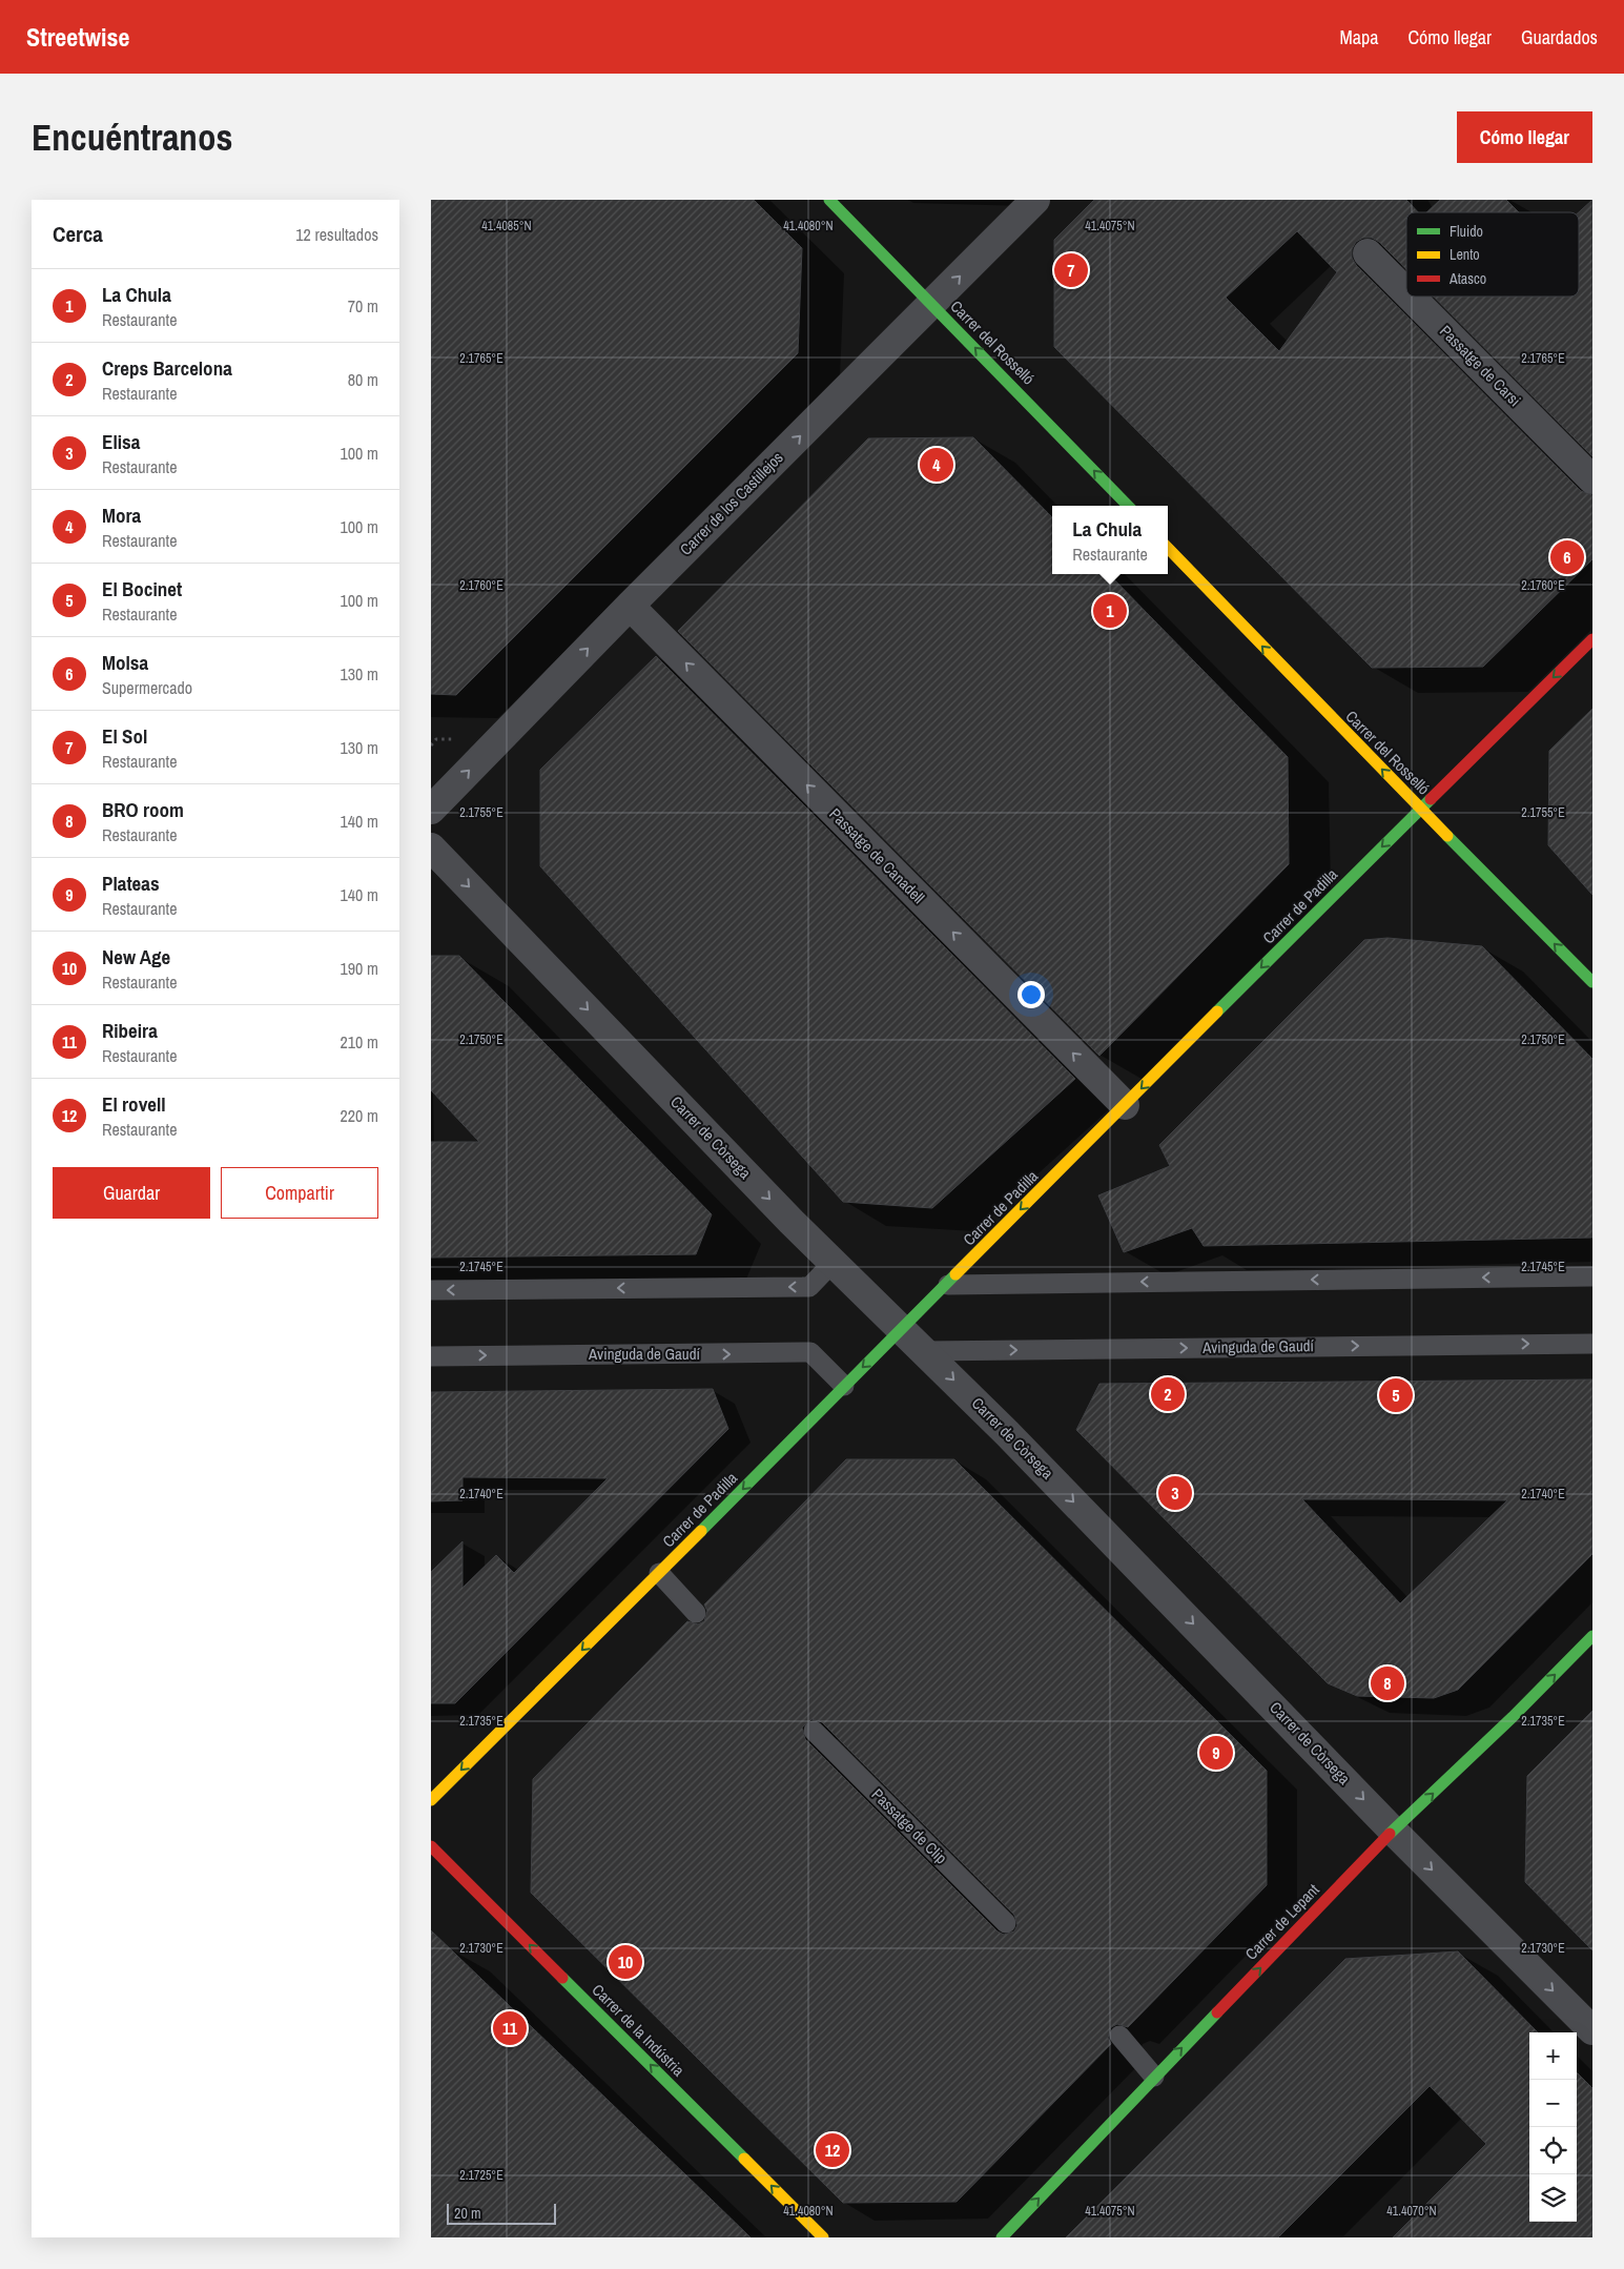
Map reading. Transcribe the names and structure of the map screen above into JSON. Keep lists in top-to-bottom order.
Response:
{
  "streets": {
    "main road": [
      "Carrer del Rosselló",
      "Carrer de Padilla",
      "Carrer de Lepant",
      "Carrer de la Indústria"
    ],
    "street": [
      "Passatge de Carsi",
      "Carrer de los Castillejos",
      "Passatge de Canadell",
      "Carrer de Còrsega"
    ],
    "lane": ["Avinguda de Gaudí", "Passatge de Clip"]
  },
  "crossings": [
    ["Carrer del Rosselló", "Carrer de los Castillejos"],
    ["Carrer del Rosselló", "Carrer de Padilla"],
    ["Carrer de los Castillejos", "Passatge de Canadell"],
    ["Passatge de Canadell", "Carrer de Padilla"],
    ["Carrer de Padilla", "Carrer de Còrsega"],
    ["Carrer de Padilla", "Avinguda de Gaudí"],
    ["Carrer de Còrsega", "Avinguda de Gaudí"],
    ["Carrer de Còrsega", "Carrer de Lepant"]
  ],
  "one_way": [
    "Carrer del Rosselló",
    "Carrer de los Castillejos",
    "Passatge de Canadell",
    "Carrer de Padilla",
    "Carrer de Còrsega",
    "Carrer de Lepant",
    "Carrer de la Indústria"
  ],
  "legend": ["Fluido", "Lento", "Atasco"],
  "scale_bar": "20 m",
  "page": {
    "header": "Streetwise",
    "nav": ["Mapa", "Cómo llegar", "Guardados"],
    "buttons": [
      "Cómo llegar",
      ["Guardar", "Compartir"]
    ],
    "title": "Encuéntranos",
    "heading": ["Cerca", "12 resultados"],
    "pins": [
      "7",
      "4",
      "6",
      "1",
      "2",
      "5",
      "3",
      "8",
      "9",
      "10",
      "11",
      "12"
    ],
    "list": [
      {
        "mark": "1",
        "name": "La Chula",
        "note": "Restaurante",
        "value": "70 m"
      },
      {
        "mark": "2",
        "name": "Creps Barcelona",
        "note": "Restaurante",
        "value": "80 m"
      },
      {
        "mark": "3",
        "name": "Elisa",
        "note": "Restaurante",
        "value": "100 m"
      },
      {
        "mark": "4",
        "name": "Mora",
        "note": "Restaurante",
        "value": "100 m"
      },
      {
        "mark": "5",
        "name": "El Bocinet",
        "note": "Restaurante",
        "value": "100 m"
      },
      {
        "mark": "6",
        "name": "Molsa",
        "note": "Supermercado",
        "value": "130 m"
      },
      {
        "mark": "7",
        "name": "El Sol",
        "note": "Restaurante",
        "value": "130 m"
      },
      {
        "mark": "8",
        "name": "BRO room",
        "note": "Restaurante",
        "value": "140 m"
      },
      {
        "mark": "9",
        "name": "Plateas",
        "note": "Restaurante",
        "value": "140 m"
      },
      {
        "mark": "10",
        "name": "New Age",
        "note": "Restaurante",
        "value": "190 m"
      },
      {
        "mark": "11",
        "name": "Ribeira",
        "note": "Restaurante",
        "value": "210 m"
      },
      {
        "mark": "12",
        "name": "El rovell",
        "note": "Restaurante",
        "value": "220 m"
      }
    ],
    "popup": ["La Chula", "Restaurante"],
    "map_buttons": ["+", "−"],
    "scale": "20 m"
  },
  "coordinates": [
    "41.4085°N",
    "41.4080°N",
    "41.4075°N",
    "2.1765°E",
    "2.1760°E",
    "2.1755°E",
    "2.1750°E",
    "2.1745°E",
    "2.1740°E",
    "2.1735°E",
    "2.1730°E",
    "2.1725°E",
    "41.4070°N"
  ]
}
